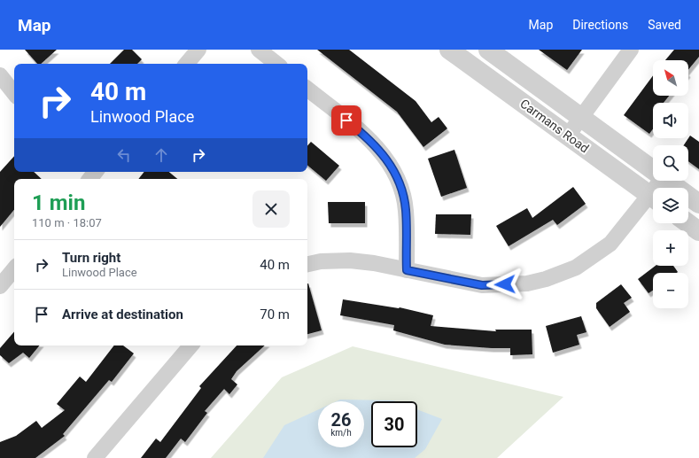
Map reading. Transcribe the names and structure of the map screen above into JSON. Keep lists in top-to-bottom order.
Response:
{
  "streets": {
    "street": ["Carmans Road"]
  },
  "north": "top left",
  "page": {
    "header": "Map",
    "nav": ["Map", "Directions", "Saved"],
    "map_buttons": ["+", "−"],
    "turn": ["40 m", "Linwood Place"],
    "heading": ["1 min", "110 m · 18:07"],
    "list": [
      {
        "name": "Turn right",
        "note": "Linwood Place",
        "value": "40 m"
      },
      {
        "name": "Arrive at destination",
        "value": "70 m"
      }
    ],
    "speed": "26 km/h",
    "limit": "30"
  }
}
